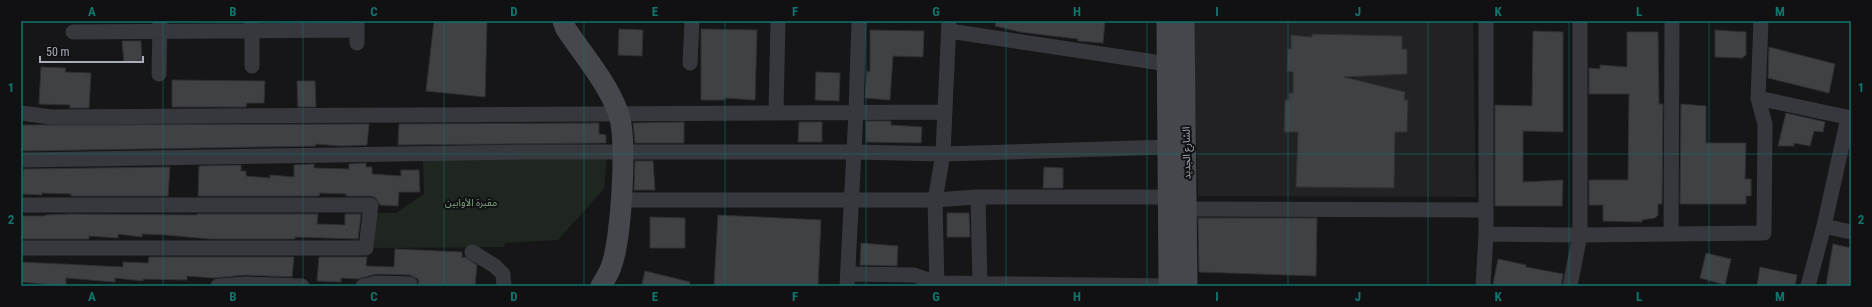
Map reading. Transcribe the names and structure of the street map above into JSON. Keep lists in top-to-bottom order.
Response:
{
  "streets": {
    "street": ["الشارع الجديد"]
  },
  "parks": ["مقبرة الأوابين"],
  "scale_bar": "50 m",
  "grid": {
    "columns": [
      "A",
      "B",
      "C",
      "D",
      "E",
      "F",
      "G",
      "H",
      "I",
      "J",
      "K",
      "L",
      "M"
    ],
    "rows": ["1", "2"]
  }
}
